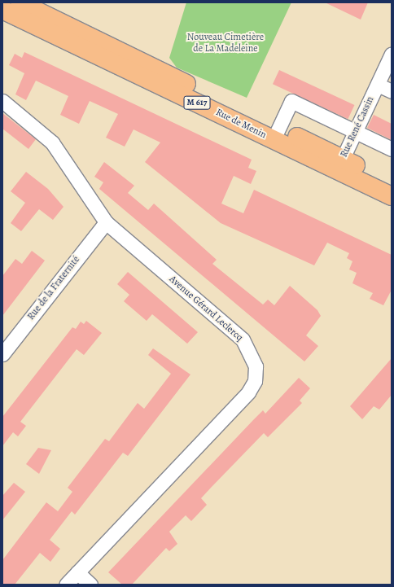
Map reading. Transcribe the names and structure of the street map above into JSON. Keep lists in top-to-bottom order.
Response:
{
  "streets": {
    "main road": ["M 617", "Rue de Menin"],
    "street": ["Rue René Cassin", "Rue de la Fraternité", "Avenue Gérard Leclercq"]
  },
  "crossings": [
    ["Rue de Menin", "Rue René Cassin"],
    ["Rue de la Fraternité", "Avenue Gérard Leclercq"]
  ],
  "parks": ["Nouveau Cimetière de La Madeleine"]
}
